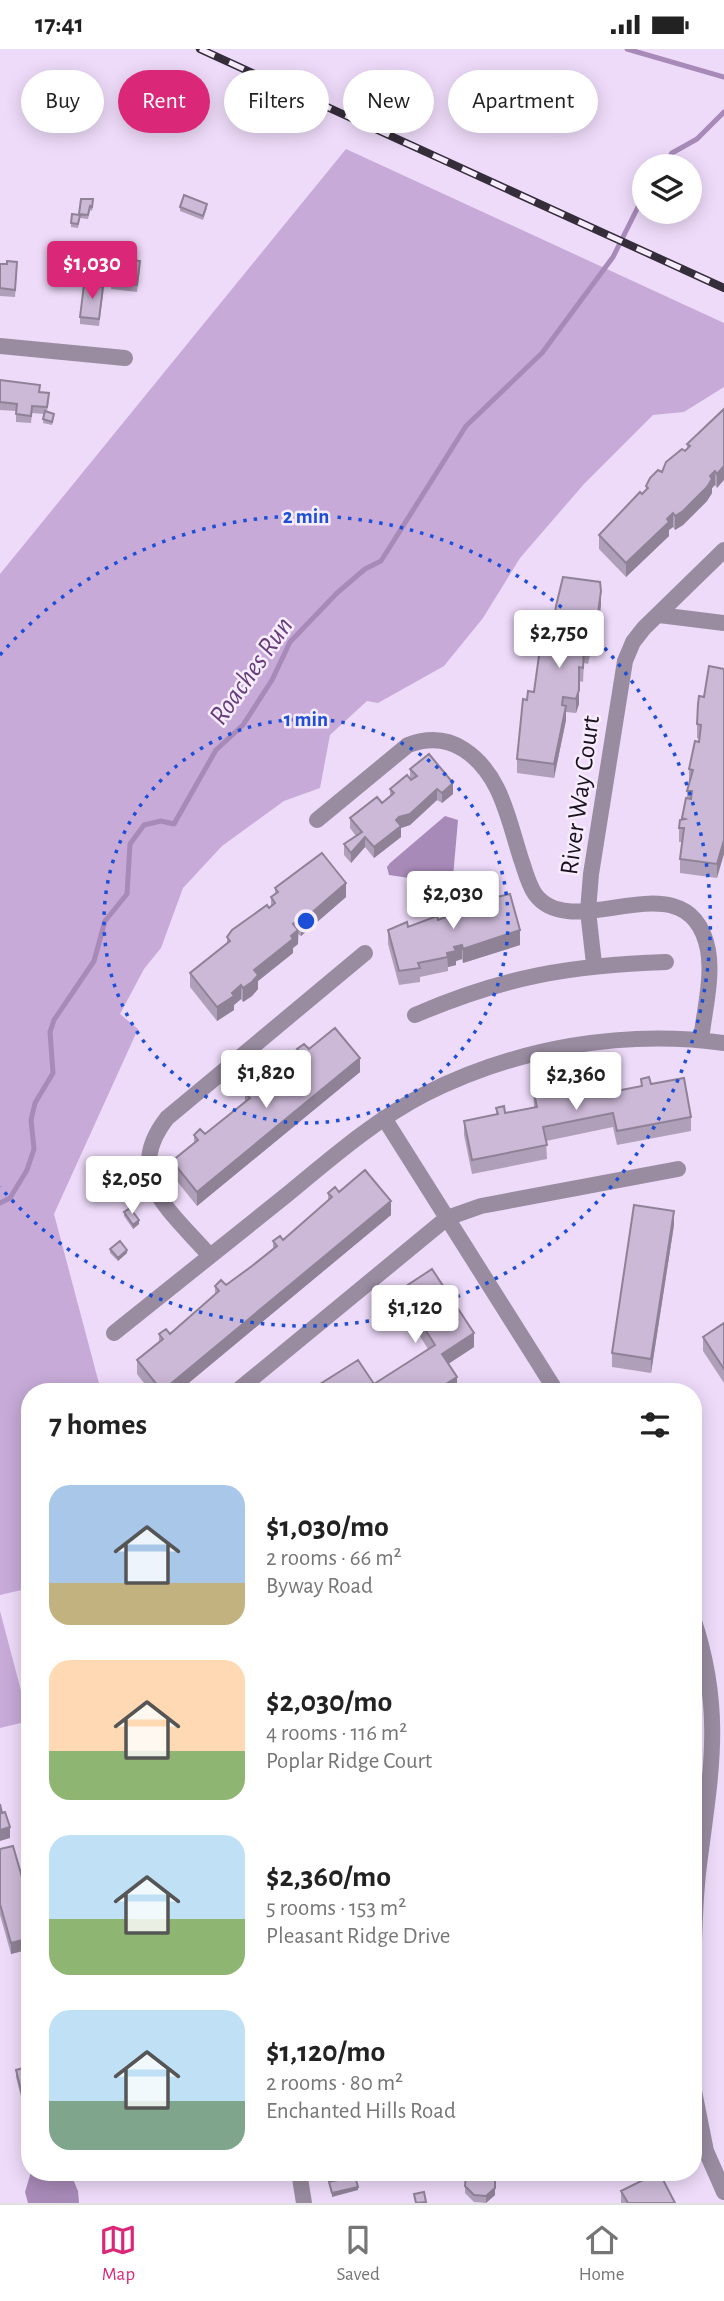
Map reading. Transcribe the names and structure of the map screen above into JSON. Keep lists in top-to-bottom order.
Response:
{
  "streets": {
    "street": ["River Way Court"]
  },
  "water": ["Roaches Run"],
  "page": {
    "status": "17:41",
    "chip": [
      "Buy",
      "Rent",
      "Filters",
      "New",
      "Apartment"
    ],
    "price": [
      "$1,030",
      "$2,750",
      "$2,030",
      "$1,820",
      "$2,360",
      "$2,050",
      "$1,120"
    ],
    "heading": "7 homes",
    "list": [
      {
        "name": "$1,030/mo",
        "note": "2 rooms · 66 m² · Byway Road"
      },
      {
        "name": "$2,030/mo",
        "note": "4 rooms · 116 m² · Poplar Ridge Court"
      },
      {
        "name": "$2,360/mo",
        "note": "5 rooms · 153 m² · Pleasant Ridge Drive"
      },
      {
        "name": "$1,120/mo",
        "note": "2 rooms · 80 m² · Enchanted Hills Road"
      }
    ],
    "tabs": ["Map", "Saved", "Home"]
  },
  "rings": ["2 min", "1 min"]
}
